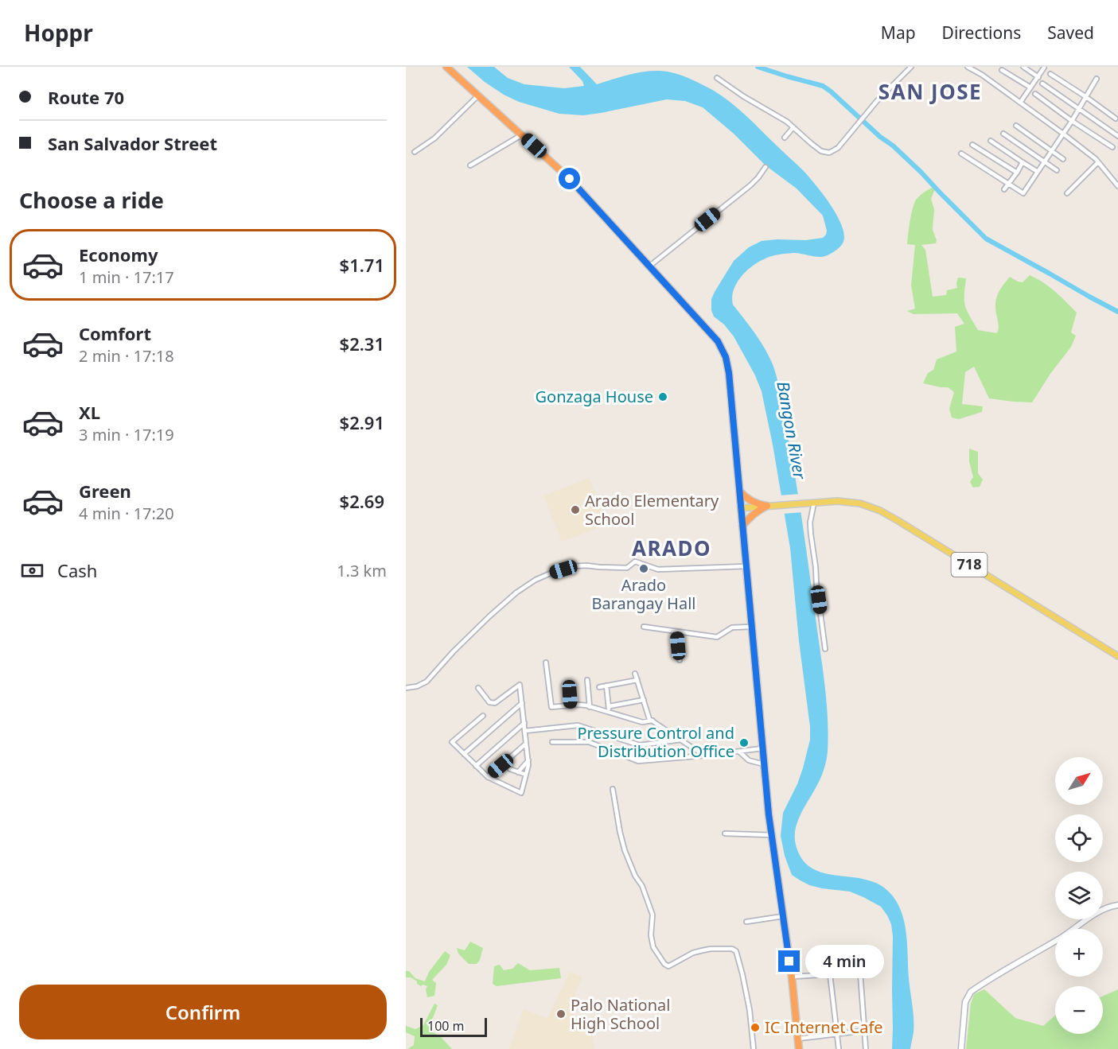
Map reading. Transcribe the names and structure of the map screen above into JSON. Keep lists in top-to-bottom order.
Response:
{
  "streets": {
    "main road": ["718"]
  },
  "districts": ["SAN JOSE", "ARADO"],
  "water": ["Bangon River"],
  "places": [
    "Gonzaga House",
    "Arado Elementary School",
    "Arado Barangay Hall",
    "Pressure Control and Distribution Office",
    "Palo National High School",
    "IC Internet Cafe"
  ],
  "scale_bar": "100 m",
  "north": "top right",
  "page": {
    "header": "Hoppr",
    "nav": ["Map", "Directions", "Saved"],
    "banner": ["Route 70", "San Salvador Street"],
    "heading": "Choose a ride",
    "list": [
      {
        "name": "Economy",
        "note": "1 min · 17:17",
        "value": "$1.71"
      },
      {
        "name": "Comfort",
        "note": "2 min · 17:18",
        "value": "$2.31"
      },
      {
        "name": "XL",
        "note": "3 min · 17:19",
        "value": "$2.91"
      },
      {
        "name": "Green",
        "note": "4 min · 17:20",
        "value": "$2.69"
      }
    ],
    "pay": ["Cash", "1.3 km"],
    "map_buttons": ["+", "−"],
    "bubble": "4 min",
    "buttons": "Confirm",
    "scale": "100 m"
  }
}
